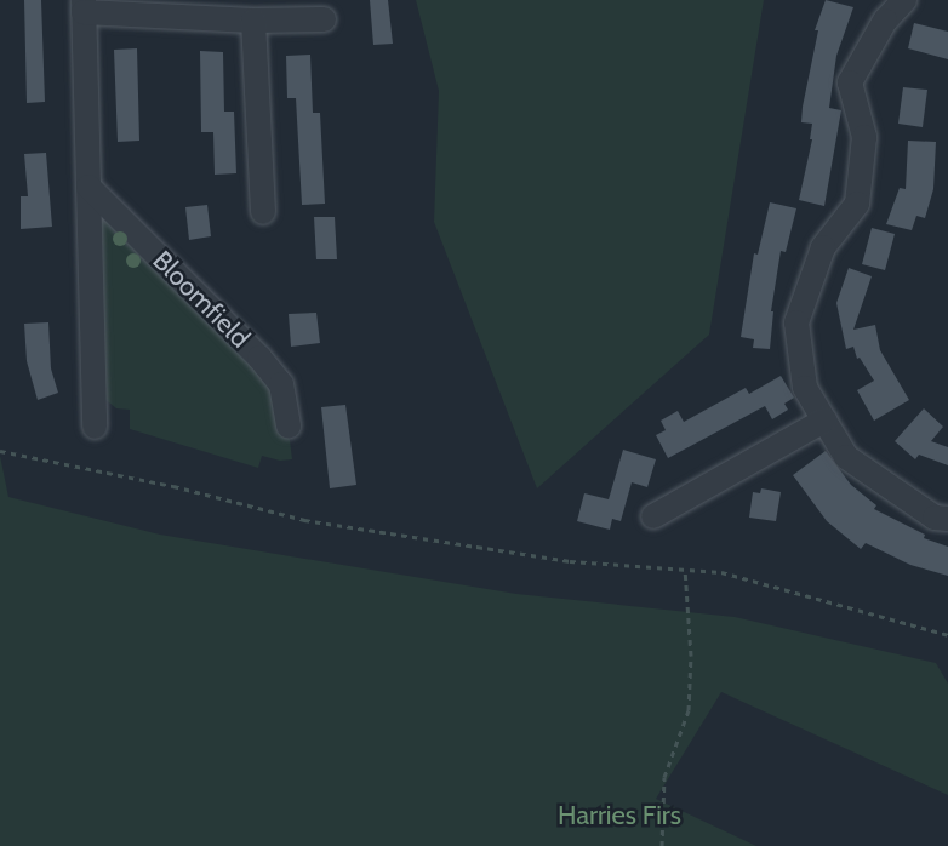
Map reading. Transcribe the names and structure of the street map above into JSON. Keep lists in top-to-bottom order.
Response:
{
  "streets": {
    "street": ["Bloomfield"]
  },
  "parks": ["Harries Firs"]
}
